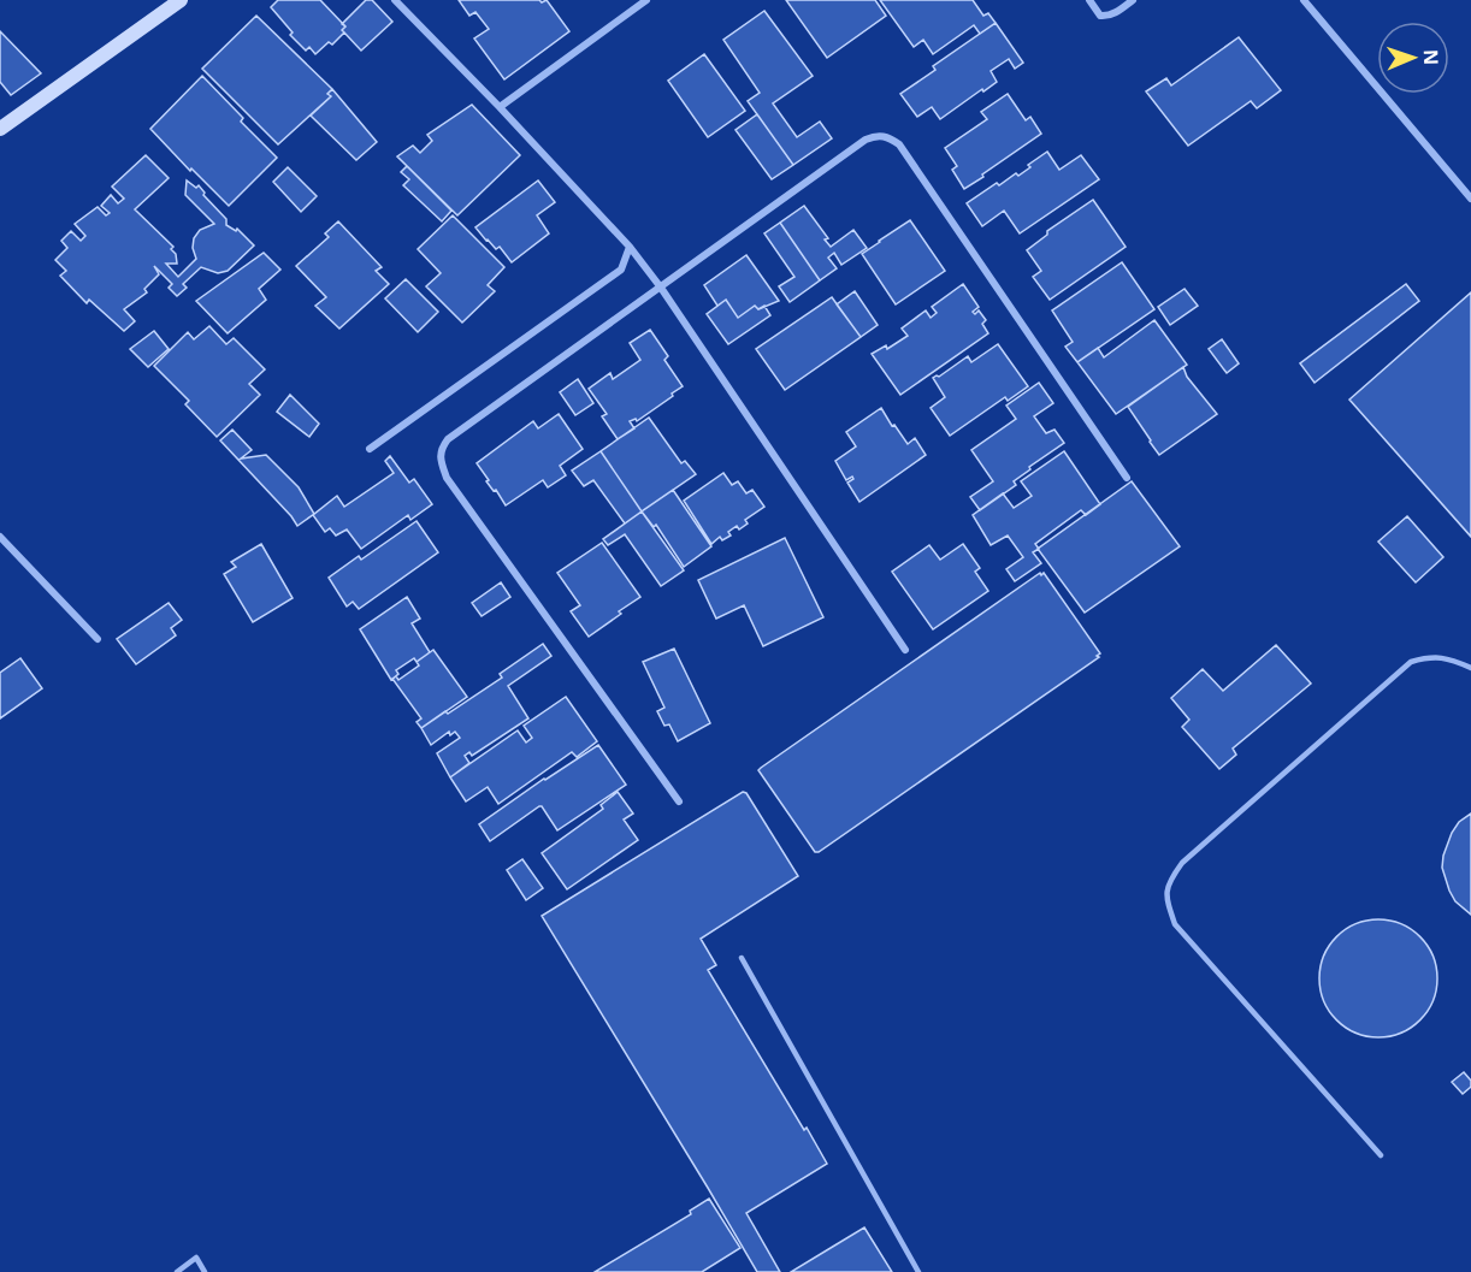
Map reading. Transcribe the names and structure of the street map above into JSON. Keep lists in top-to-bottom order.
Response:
{
  "north": "right"
}
